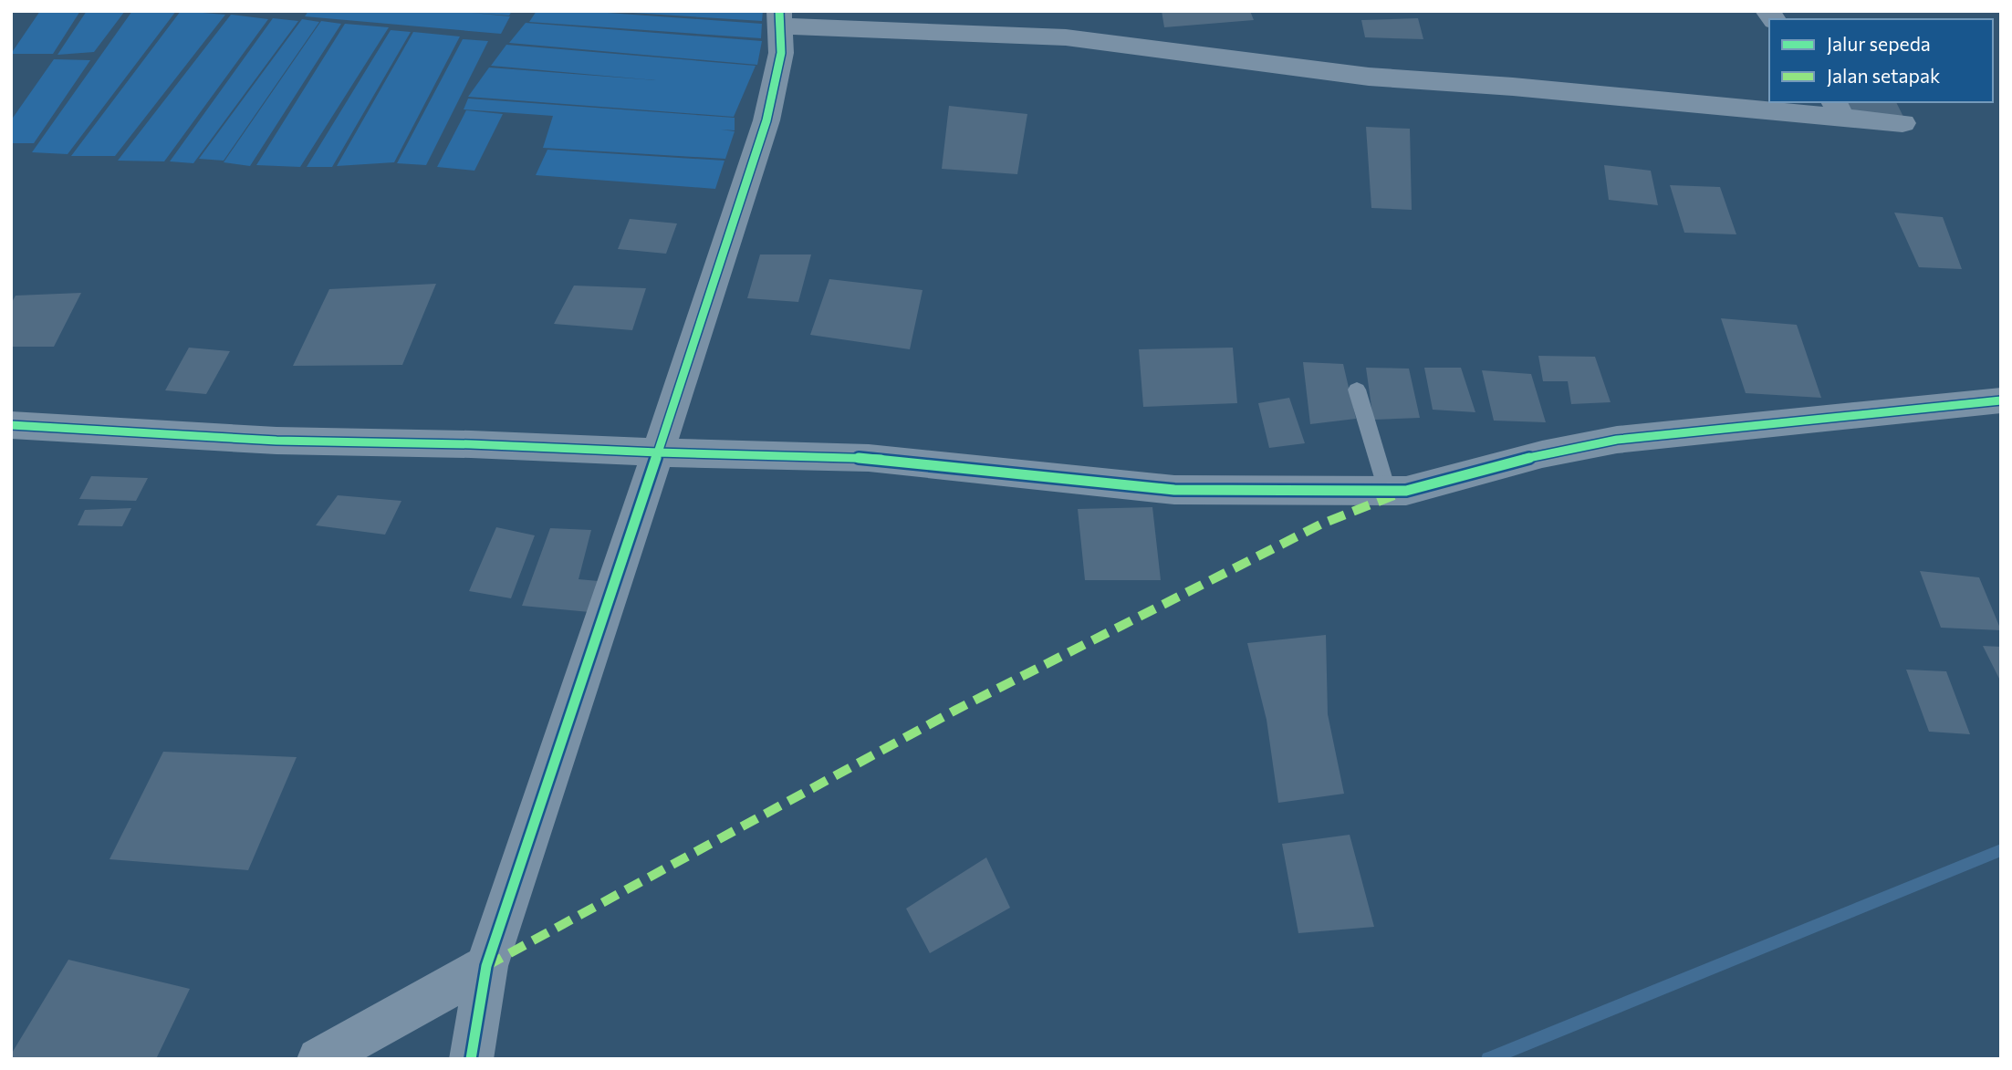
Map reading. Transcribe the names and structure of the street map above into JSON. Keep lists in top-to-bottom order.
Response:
{
  "legend": ["Jalur sepeda", "Jalan setapak"]
}
